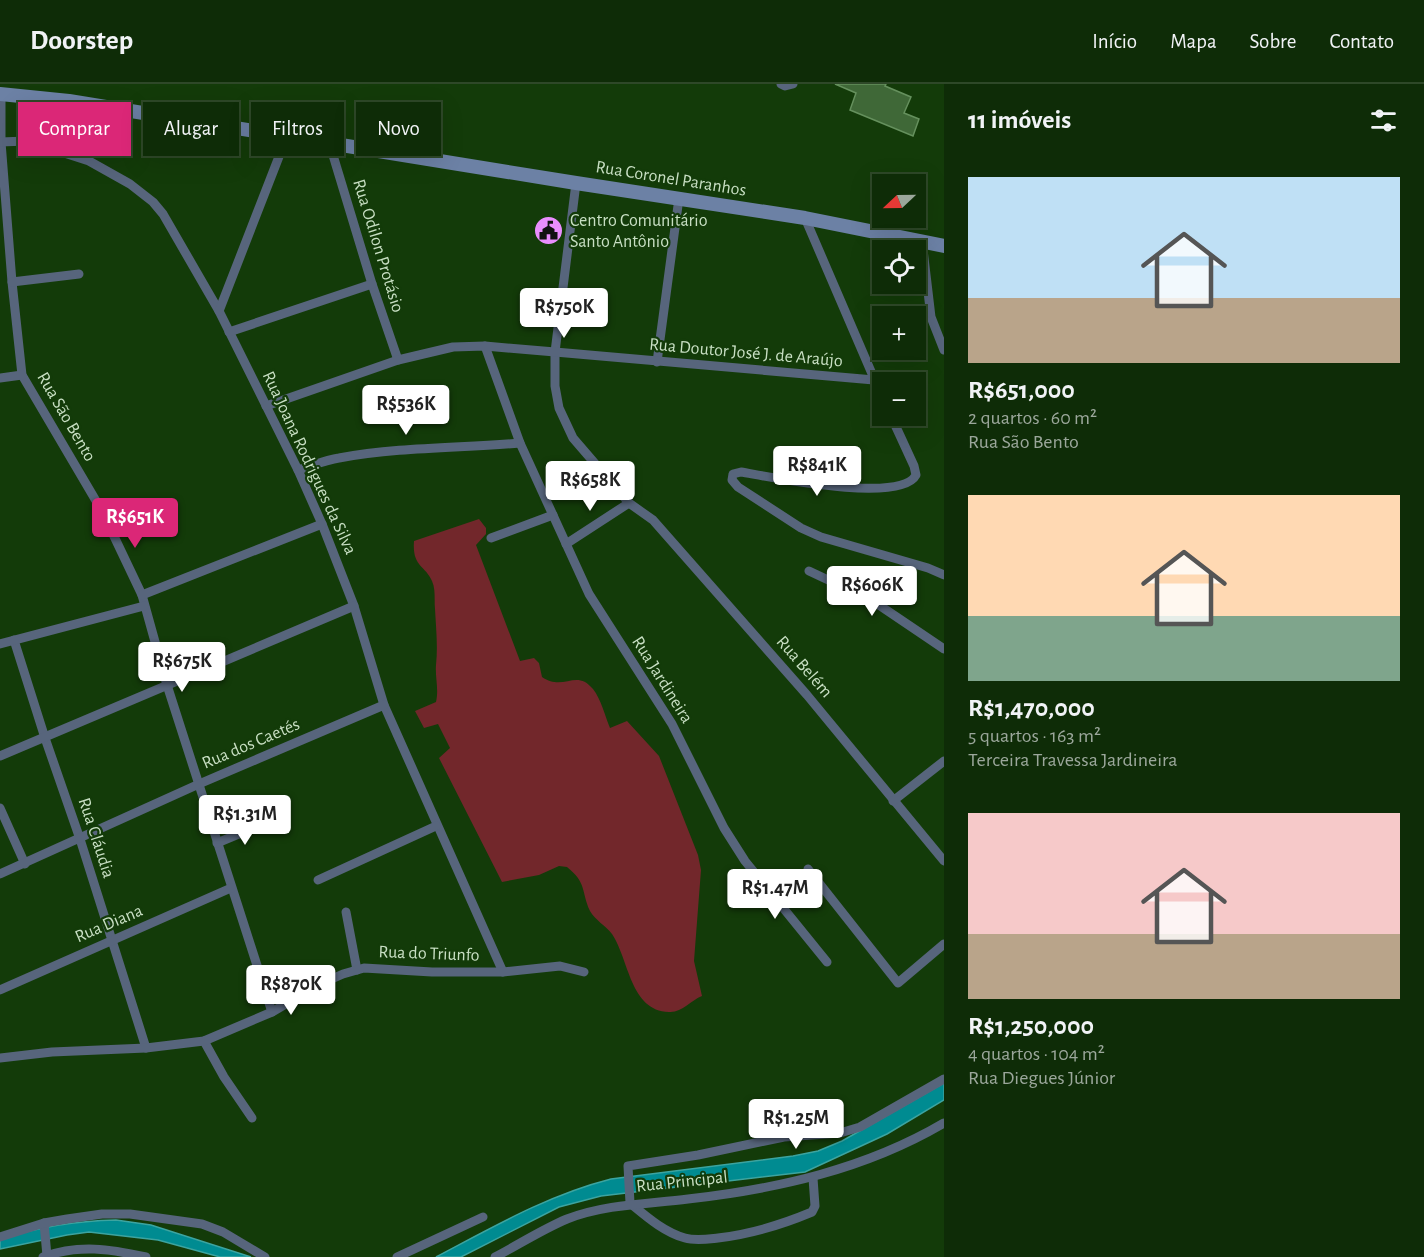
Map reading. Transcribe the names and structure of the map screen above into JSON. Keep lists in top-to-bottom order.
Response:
{
  "streets": {
    "street": [
      "Rua Coronel Paranhos",
      "Rua Odilon Protásio",
      "Rua Doutor José J. de Araújo",
      "Rua São Bento",
      "Rua Joana Rodrigues da Silva",
      "Rua Belém",
      "Rua Jardineira",
      "Rua dos Caetés",
      "Rua Cláudia",
      "Rua Diana",
      "Rua do Triunfo",
      "Rua Principal"
    ]
  },
  "crossings": [
    ["Rua Coronel Paranhos", "Rua São Bento"],
    ["Rua Coronel Paranhos", "Rua Belém"],
    ["Rua Odilon Protásio", "Rua Doutor José J. de Araújo"],
    ["Rua Doutor José J. de Araújo", "Rua Joana Rodrigues da Silva"],
    ["Rua Doutor José J. de Araújo", "Rua Belém"],
    ["Rua Doutor José J. de Araújo", "Rua Jardineira"],
    ["Rua São Bento", "Rua Joana Rodrigues da Silva"],
    ["Rua São Bento", "Rua dos Caetés"],
    ["Rua São Bento", "Rua Diana"],
    ["Rua São Bento", "Rua do Triunfo"],
    ["Rua Joana Rodrigues da Silva", "Rua dos Caetés"],
    ["Rua Joana Rodrigues da Silva", "Rua do Triunfo"],
    ["Rua dos Caetés", "Rua Cláudia"],
    ["Rua Cláudia", "Rua Diana"],
    ["Rua Cláudia", "Rua do Triunfo"]
  ],
  "places": {
    "public building": ["Centro Comunitário Santo Antônio"]
  },
  "north": "left",
  "page": {
    "header": "Doorstep",
    "nav": [
      "Início",
      "Mapa",
      "Sobre",
      "Contato"
    ],
    "heading": "11 imóveis",
    "chip": [
      "Comprar",
      "Alugar",
      "Filtros",
      "Novo"
    ],
    "list": [
      {
        "name": "R$651,000",
        "note": "2 quartos · 60 m² · Rua São Bento"
      },
      {
        "name": "R$1,470,000",
        "note": "5 quartos · 163 m² · Terceira Travessa Jardineira"
      },
      {
        "name": "R$1,250,000",
        "note": "4 quartos · 104 m² · Rua Diegues Júnior"
      }
    ],
    "map_buttons": ["+", "−"],
    "price": [
      "R$750K",
      "R$536K",
      "R$841K",
      "R$658K",
      "R$651K",
      "R$606K",
      "R$675K",
      "R$1.31M",
      "R$1.47M",
      "R$870K",
      "R$1.25M"
    ]
  }
}
